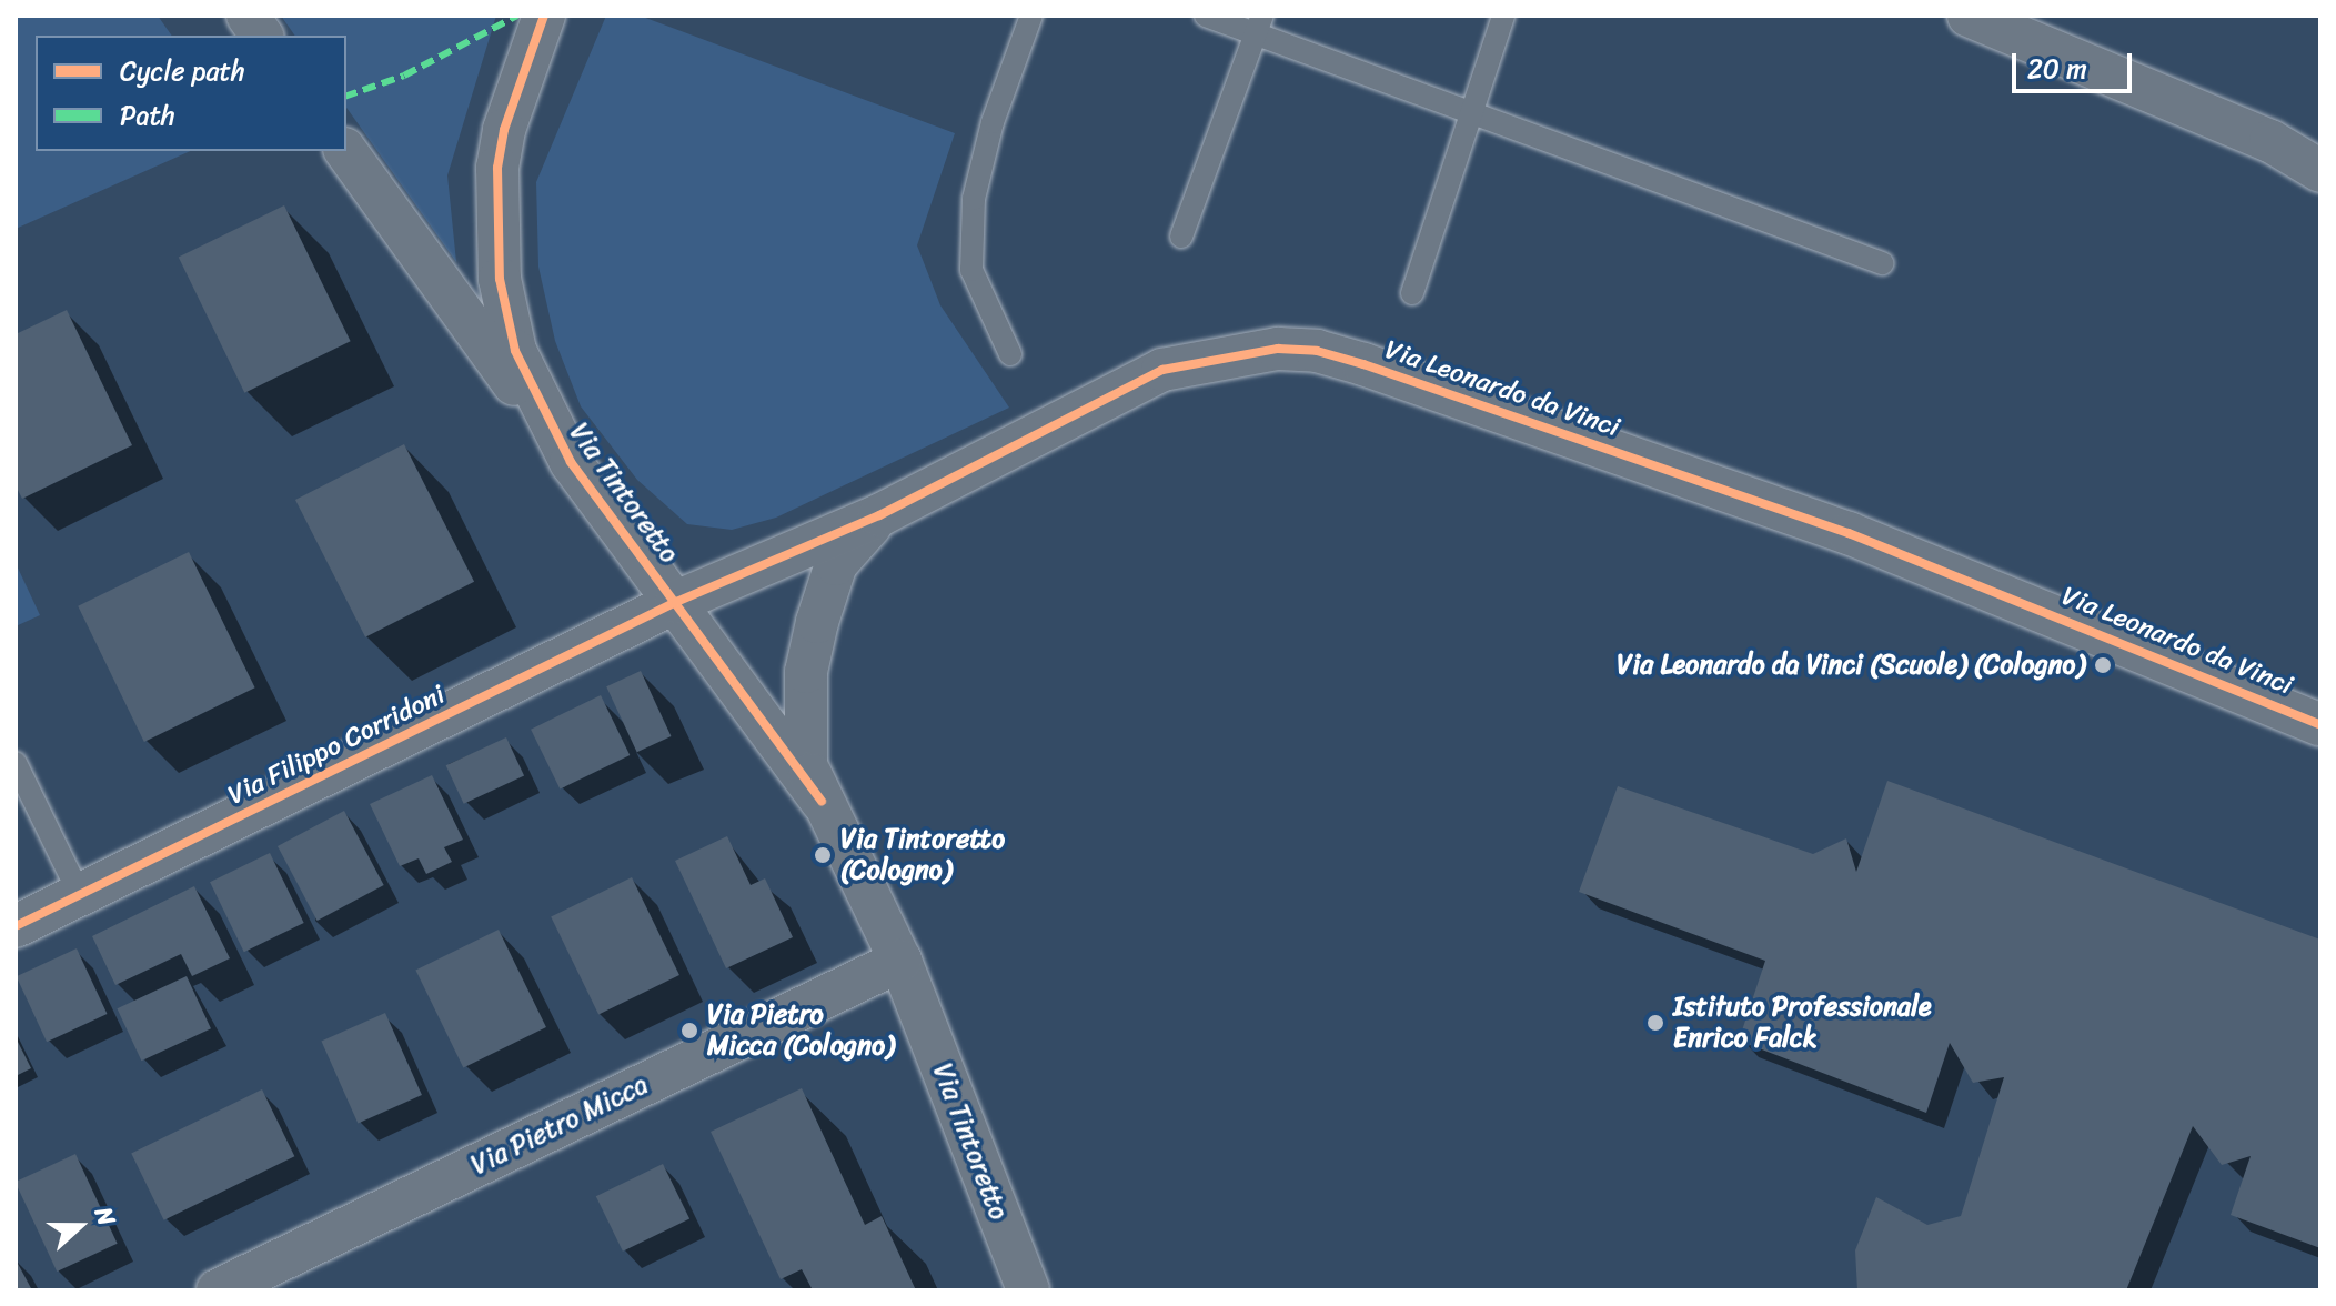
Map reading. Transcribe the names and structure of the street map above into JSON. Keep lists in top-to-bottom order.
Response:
{
  "streets": {
    "street": [
      "Via Leonardo da Vinci",
      "Via Tintoretto",
      "Via Filippo Corridoni",
      "Via Pietro Micca"
    ]
  },
  "crossings": [
    ["Via Leonardo da Vinci", "Via Tintoretto"],
    ["Via Leonardo da Vinci", "Via Filippo Corridoni"],
    ["Via Tintoretto", "Via Filippo Corridoni"],
    ["Via Tintoretto", "Via Pietro Micca"]
  ],
  "places": [
    "Via Leonardo da Vinci (Scuole) (Cologno)",
    "Via Tintoretto (Cologno)",
    "Istituto Professionale Enrico Falck",
    "Via Pietro Micca (Cologno)"
  ],
  "legend": ["Cycle path", "Path"],
  "scale_bar": "20 m",
  "north": "right"
}
